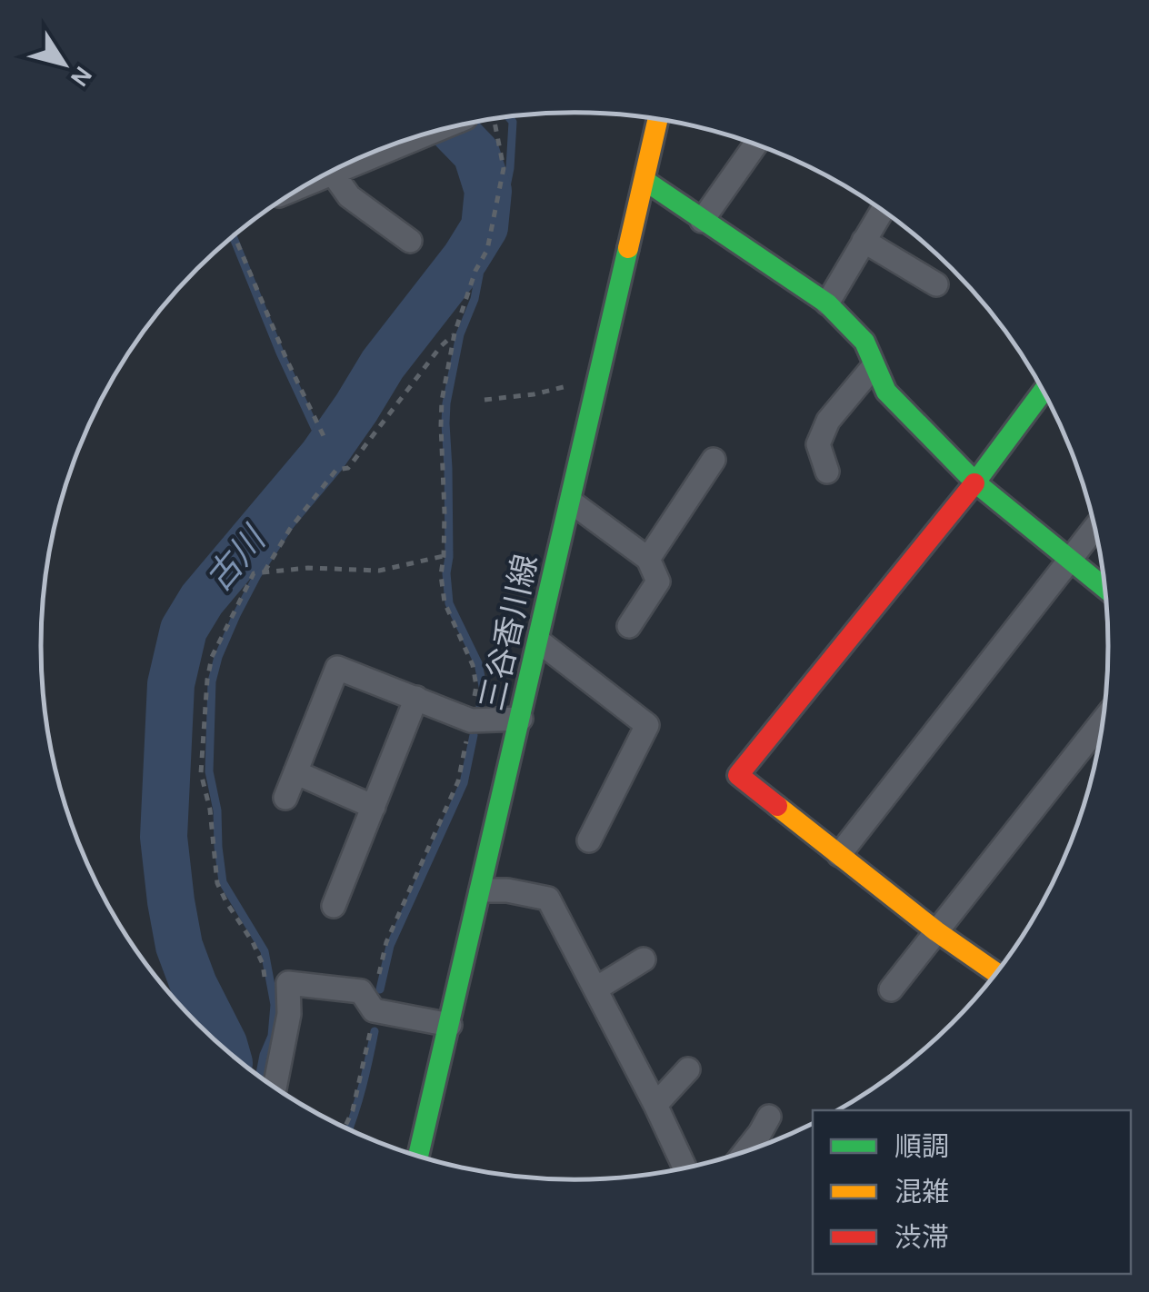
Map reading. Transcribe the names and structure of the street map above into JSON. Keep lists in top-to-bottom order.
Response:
{
  "streets": {
    "street": ["三谷香川線"]
  },
  "water": ["古川"],
  "legend": ["順調", "混雑", "渋滞"],
  "north": "bottom right"
}
